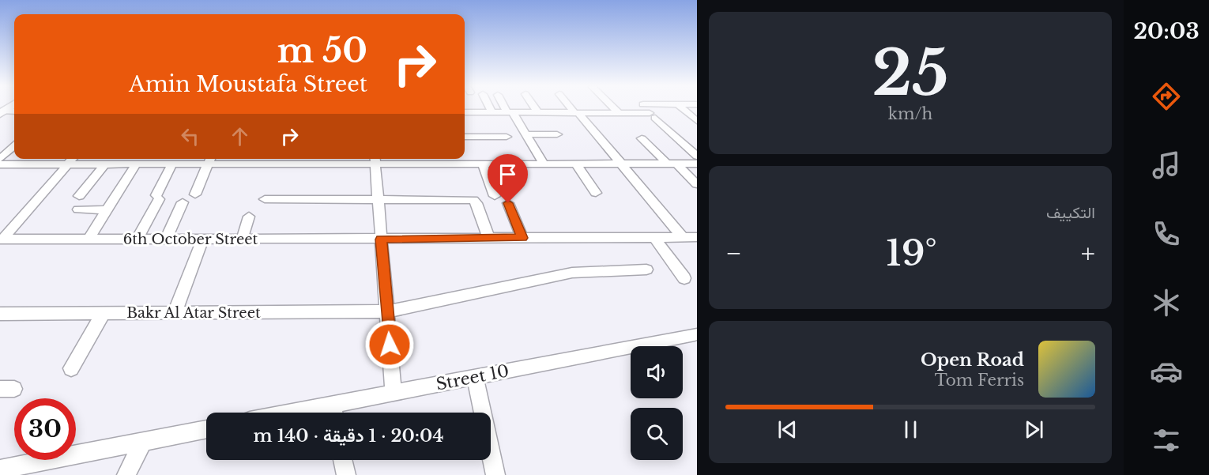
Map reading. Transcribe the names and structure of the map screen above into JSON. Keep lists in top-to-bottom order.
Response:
{
  "streets": {
    "street": ["6th October Street", "Bakr Al Atar Street", "Street 10"]
  },
  "page": {
    "tabs": "20:03",
    "tile": [
      ["25", "km/h"],
      "التكييف"
    ],
    "turn": ["50 m", "Amin Moustafa Street"],
    "heat": ["−", "19°", "+"],
    "song": ["Open Road", "Tom Ferris"],
    "limit": "30",
    "trip": "20:04 · 1 دقيقة · 140 m"
  }
}
